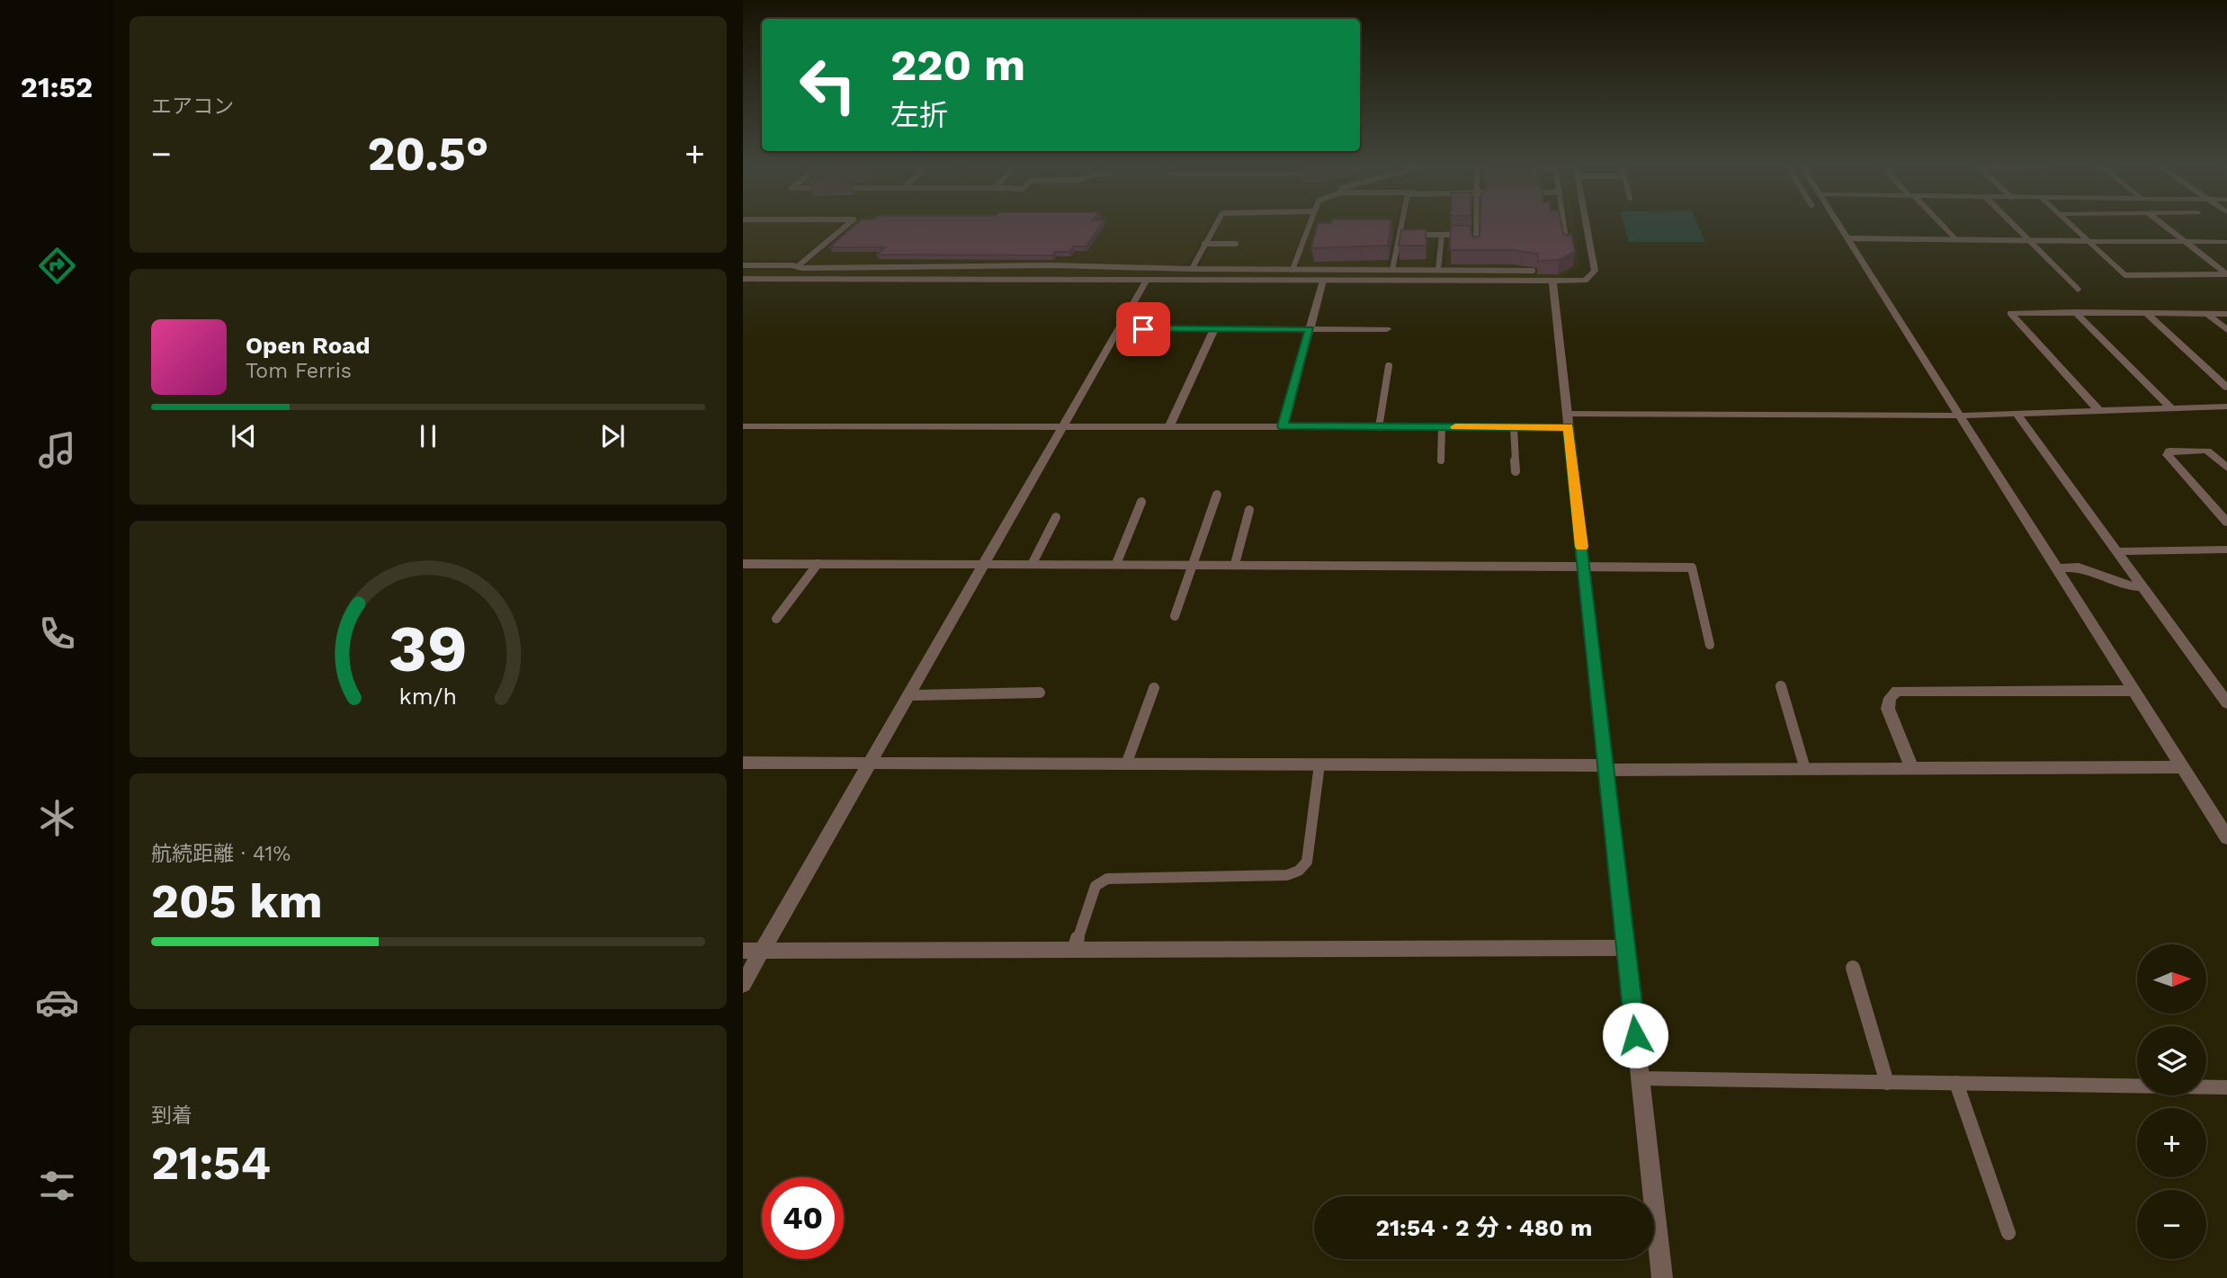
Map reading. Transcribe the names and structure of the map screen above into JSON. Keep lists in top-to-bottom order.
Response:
{
  "north": "right",
  "page": {
    "tabs": "21:52",
    "tile": [
      "エアコン",
      ["航続距離 · 41%", "205 km"],
      ["到着", "21:54"]
    ],
    "turn": ["220 m", "左折"],
    "heat": ["−", "20.5°", "+"],
    "song": ["Open Road", "Tom Ferris"],
    "map_buttons": ["+", "−"],
    "limit": "40",
    "trip": "21:54 · 2 分 · 480 m",
    "gauge": ["39", "km/h"]
  }
}
